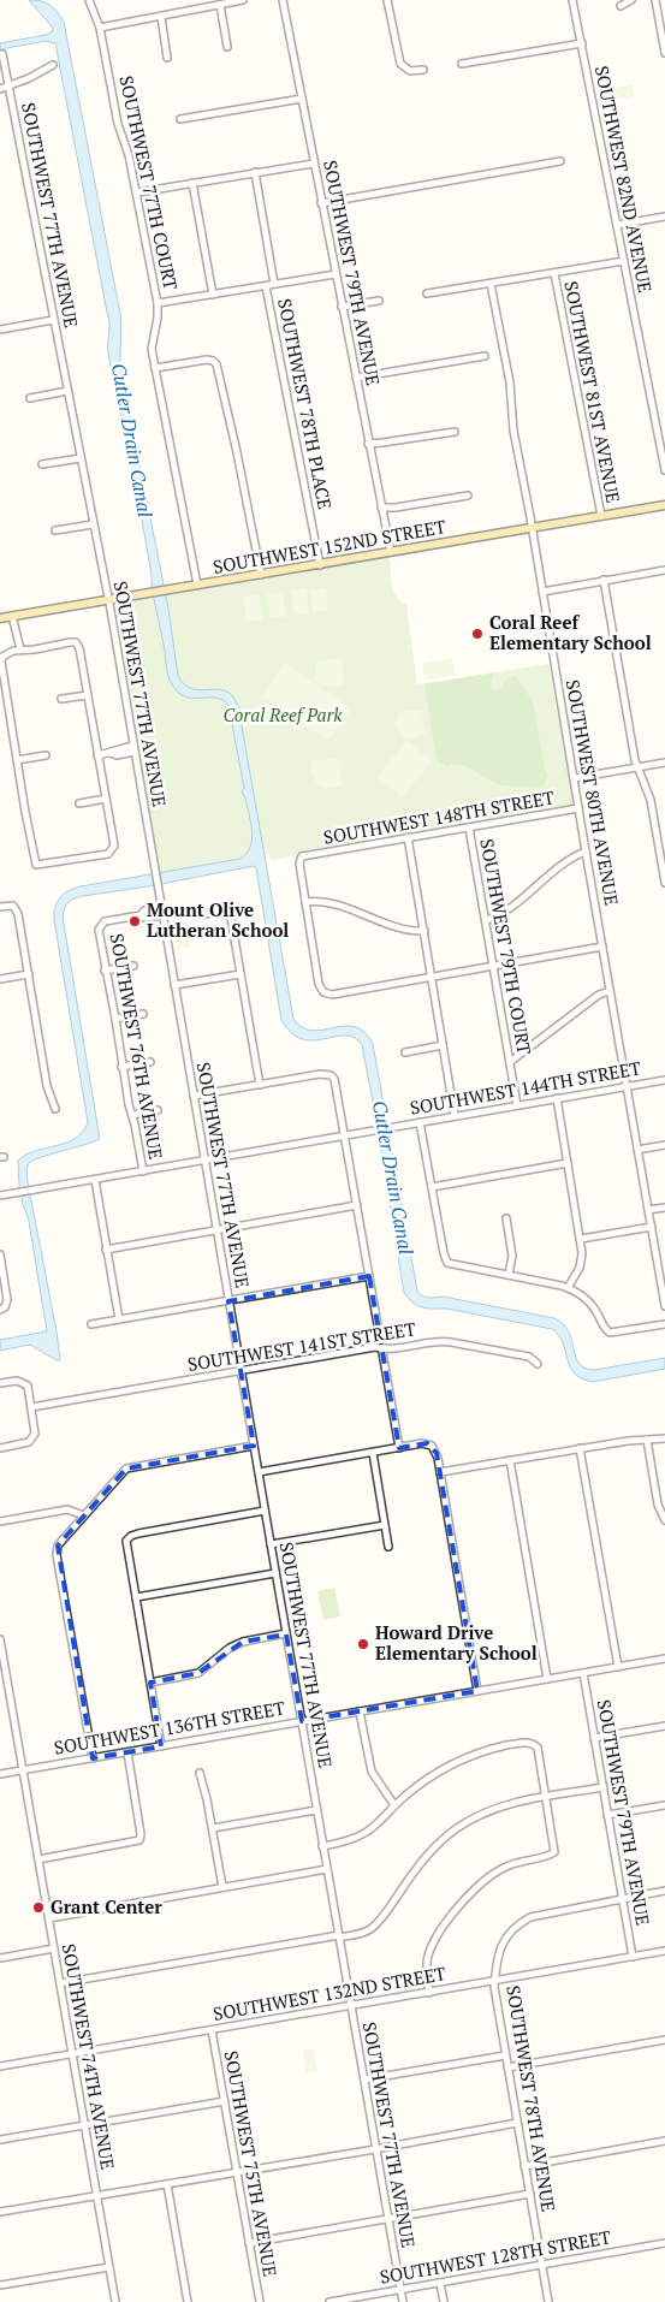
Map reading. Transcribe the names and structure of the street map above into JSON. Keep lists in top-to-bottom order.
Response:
{
  "streets": {
    "main road": ["SOUTHWEST 152ND STREET"],
    "street": [
      "SOUTHWEST 82ND AVENUE",
      "SOUTHWEST 77TH COURT",
      "SOUTHWEST 77TH AVENUE",
      "SOUTHWEST 79TH AVENUE",
      "SOUTHWEST 81ST AVENUE",
      "SOUTHWEST 78TH PLACE",
      "SOUTHWEST 80TH AVENUE",
      "SOUTHWEST 148TH STREET",
      "SOUTHWEST 79TH COURT",
      "SOUTHWEST 76TH AVENUE",
      "SOUTHWEST 144TH STREET",
      "SOUTHWEST 141ST STREET",
      "SOUTHWEST 136TH STREET",
      "SOUTHWEST 132ND STREET",
      "SOUTHWEST 74TH AVENUE",
      "SOUTHWEST 78TH AVENUE",
      "SOUTHWEST 75TH AVENUE",
      "SOUTHWEST 128TH STREET"
    ]
  },
  "crossings": [
    ["SOUTHWEST 77TH COURT", "SOUTHWEST 152ND STREET"],
    ["SOUTHWEST 77TH AVENUE", "SOUTHWEST 152ND STREET"],
    ["SOUTHWEST 77TH AVENUE", "SOUTHWEST 144TH STREET"],
    ["SOUTHWEST 77TH AVENUE", "SOUTHWEST 141ST STREET"],
    ["SOUTHWEST 77TH AVENUE", "SOUTHWEST 136TH STREET"],
    ["SOUTHWEST 77TH AVENUE", "SOUTHWEST 132ND STREET"],
    ["SOUTHWEST 77TH AVENUE", "SOUTHWEST 128TH STREET"],
    ["SOUTHWEST 79TH AVENUE", "SOUTHWEST 152ND STREET"],
    ["SOUTHWEST 79TH AVENUE", "SOUTHWEST 136TH STREET"],
    ["SOUTHWEST 79TH AVENUE", "SOUTHWEST 132ND STREET"],
    ["SOUTHWEST 79TH AVENUE", "SOUTHWEST 78TH AVENUE"],
    ["SOUTHWEST 81ST AVENUE", "SOUTHWEST 152ND STREET"],
    ["SOUTHWEST 78TH PLACE", "SOUTHWEST 152ND STREET"],
    ["SOUTHWEST 152ND STREET", "SOUTHWEST 80TH AVENUE"],
    ["SOUTHWEST 80TH AVENUE", "SOUTHWEST 148TH STREET"],
    ["SOUTHWEST 80TH AVENUE", "SOUTHWEST 144TH STREET"],
    ["SOUTHWEST 148TH STREET", "SOUTHWEST 79TH COURT"],
    ["SOUTHWEST 79TH COURT", "SOUTHWEST 144TH STREET"],
    ["SOUTHWEST 76TH AVENUE", "SOUTHWEST 144TH STREET"],
    ["SOUTHWEST 136TH STREET", "SOUTHWEST 74TH AVENUE"],
    ["SOUTHWEST 132ND STREET", "SOUTHWEST 74TH AVENUE"],
    ["SOUTHWEST 132ND STREET", "SOUTHWEST 78TH AVENUE"],
    ["SOUTHWEST 132ND STREET", "SOUTHWEST 75TH AVENUE"],
    ["SOUTHWEST 78TH AVENUE", "SOUTHWEST 128TH STREET"]
  ],
  "water": ["Cutler Drain Canal"],
  "parks": ["Coral Reef Park"],
  "places": [
    "Coral Reef Elementary School",
    "Mount Olive Lutheran School",
    "Howard Drive Elementary School",
    "Grant Center"
  ]
}
